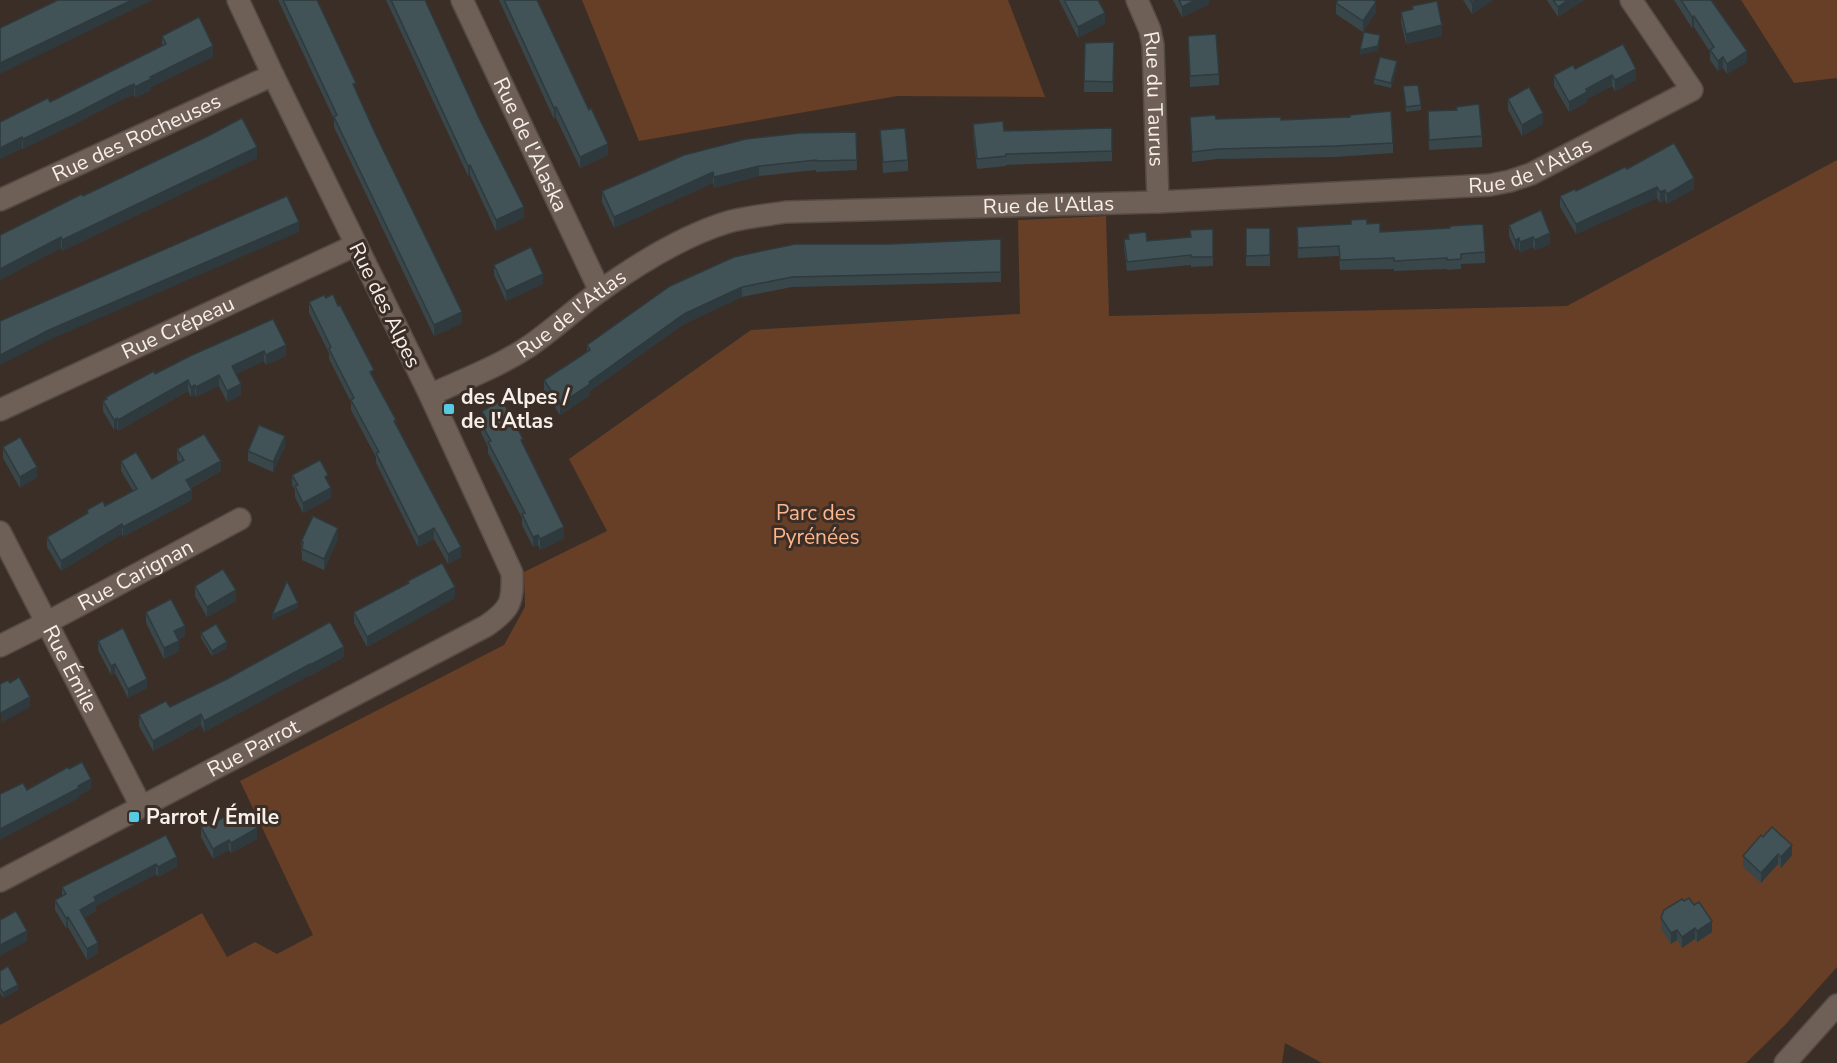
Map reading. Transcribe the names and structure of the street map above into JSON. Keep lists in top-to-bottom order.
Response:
{
  "streets": {
    "street": [
      "Rue du Taurus",
      "Rue des Rocheuses",
      "Rue de l'Alaska",
      "Rue de l'Atlas",
      "Rue des Alpes",
      "Rue Crépeau",
      "Rue Carignan",
      "Rue Émile",
      "Rue Parrot"
    ]
  },
  "crossings": [
    ["Rue du Taurus", "Rue de l'Atlas"],
    ["Rue des Rocheuses", "Rue des Alpes"],
    ["Rue de l'Alaska", "Rue de l'Atlas"],
    ["Rue de l'Atlas", "Rue des Alpes"],
    ["Rue des Alpes", "Rue Crépeau"],
    ["Rue des Alpes", "Rue Parrot"],
    ["Rue Carignan", "Rue Émile"],
    ["Rue Émile", "Rue Parrot"]
  ],
  "parks": ["Parc des Pyrénées"],
  "places": {
    "transit": ["des Alpes / de l'Atlas", "Parrot / Émile"]
  }
}
